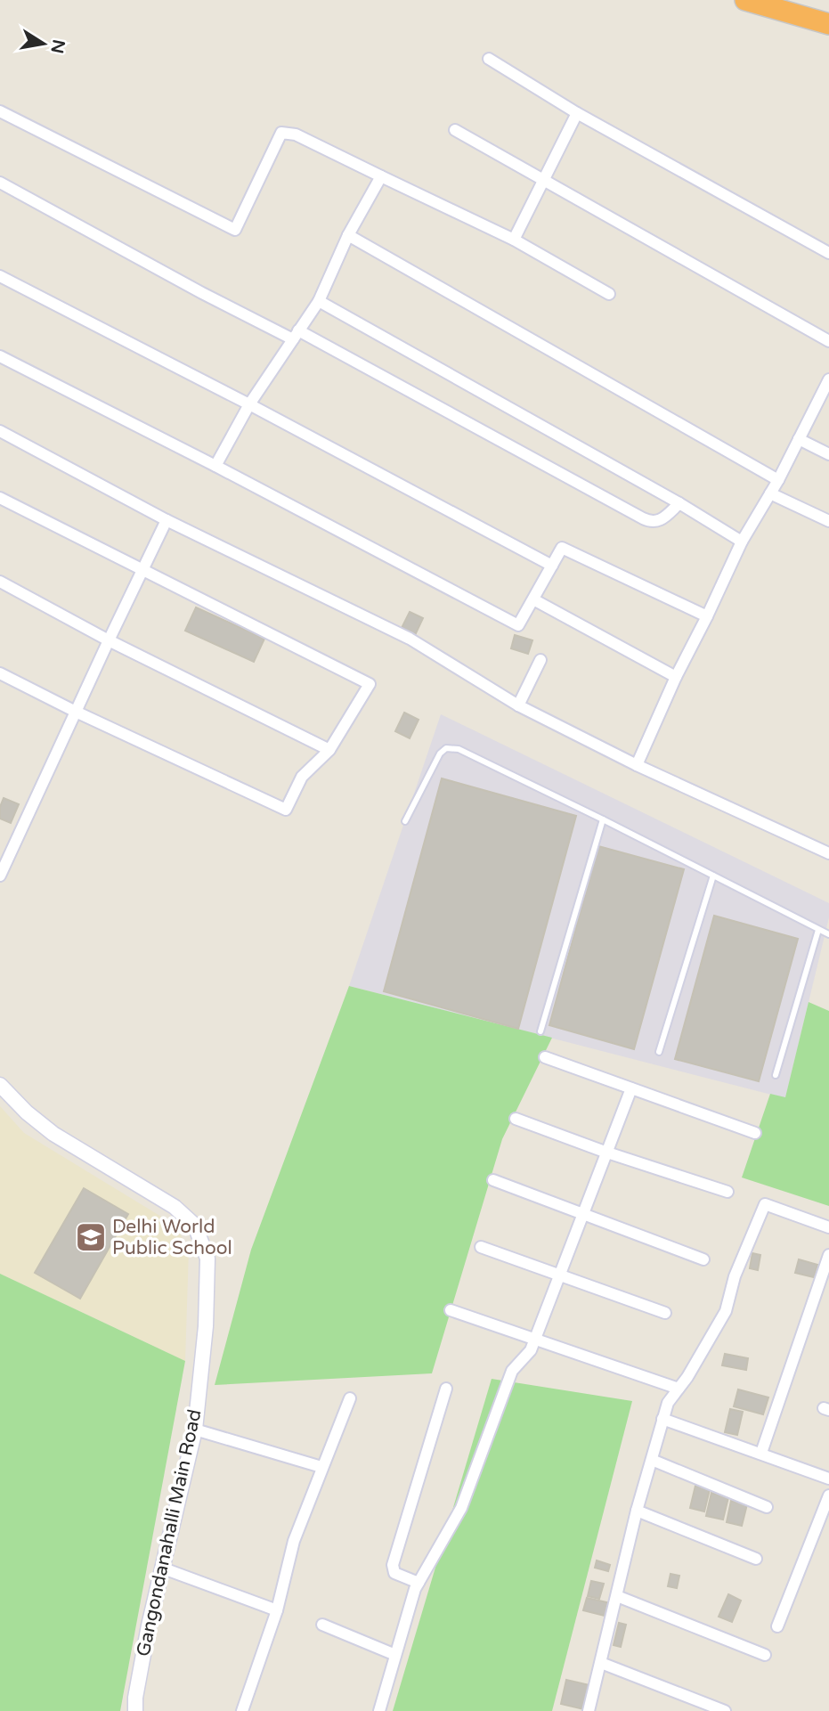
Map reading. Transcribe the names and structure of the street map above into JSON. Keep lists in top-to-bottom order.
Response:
{
  "streets": {
    "street": ["Gangondanahalli Main Road"]
  },
  "places": {
    "school or university": ["Delhi World Public School"]
  },
  "north": "right"
}
